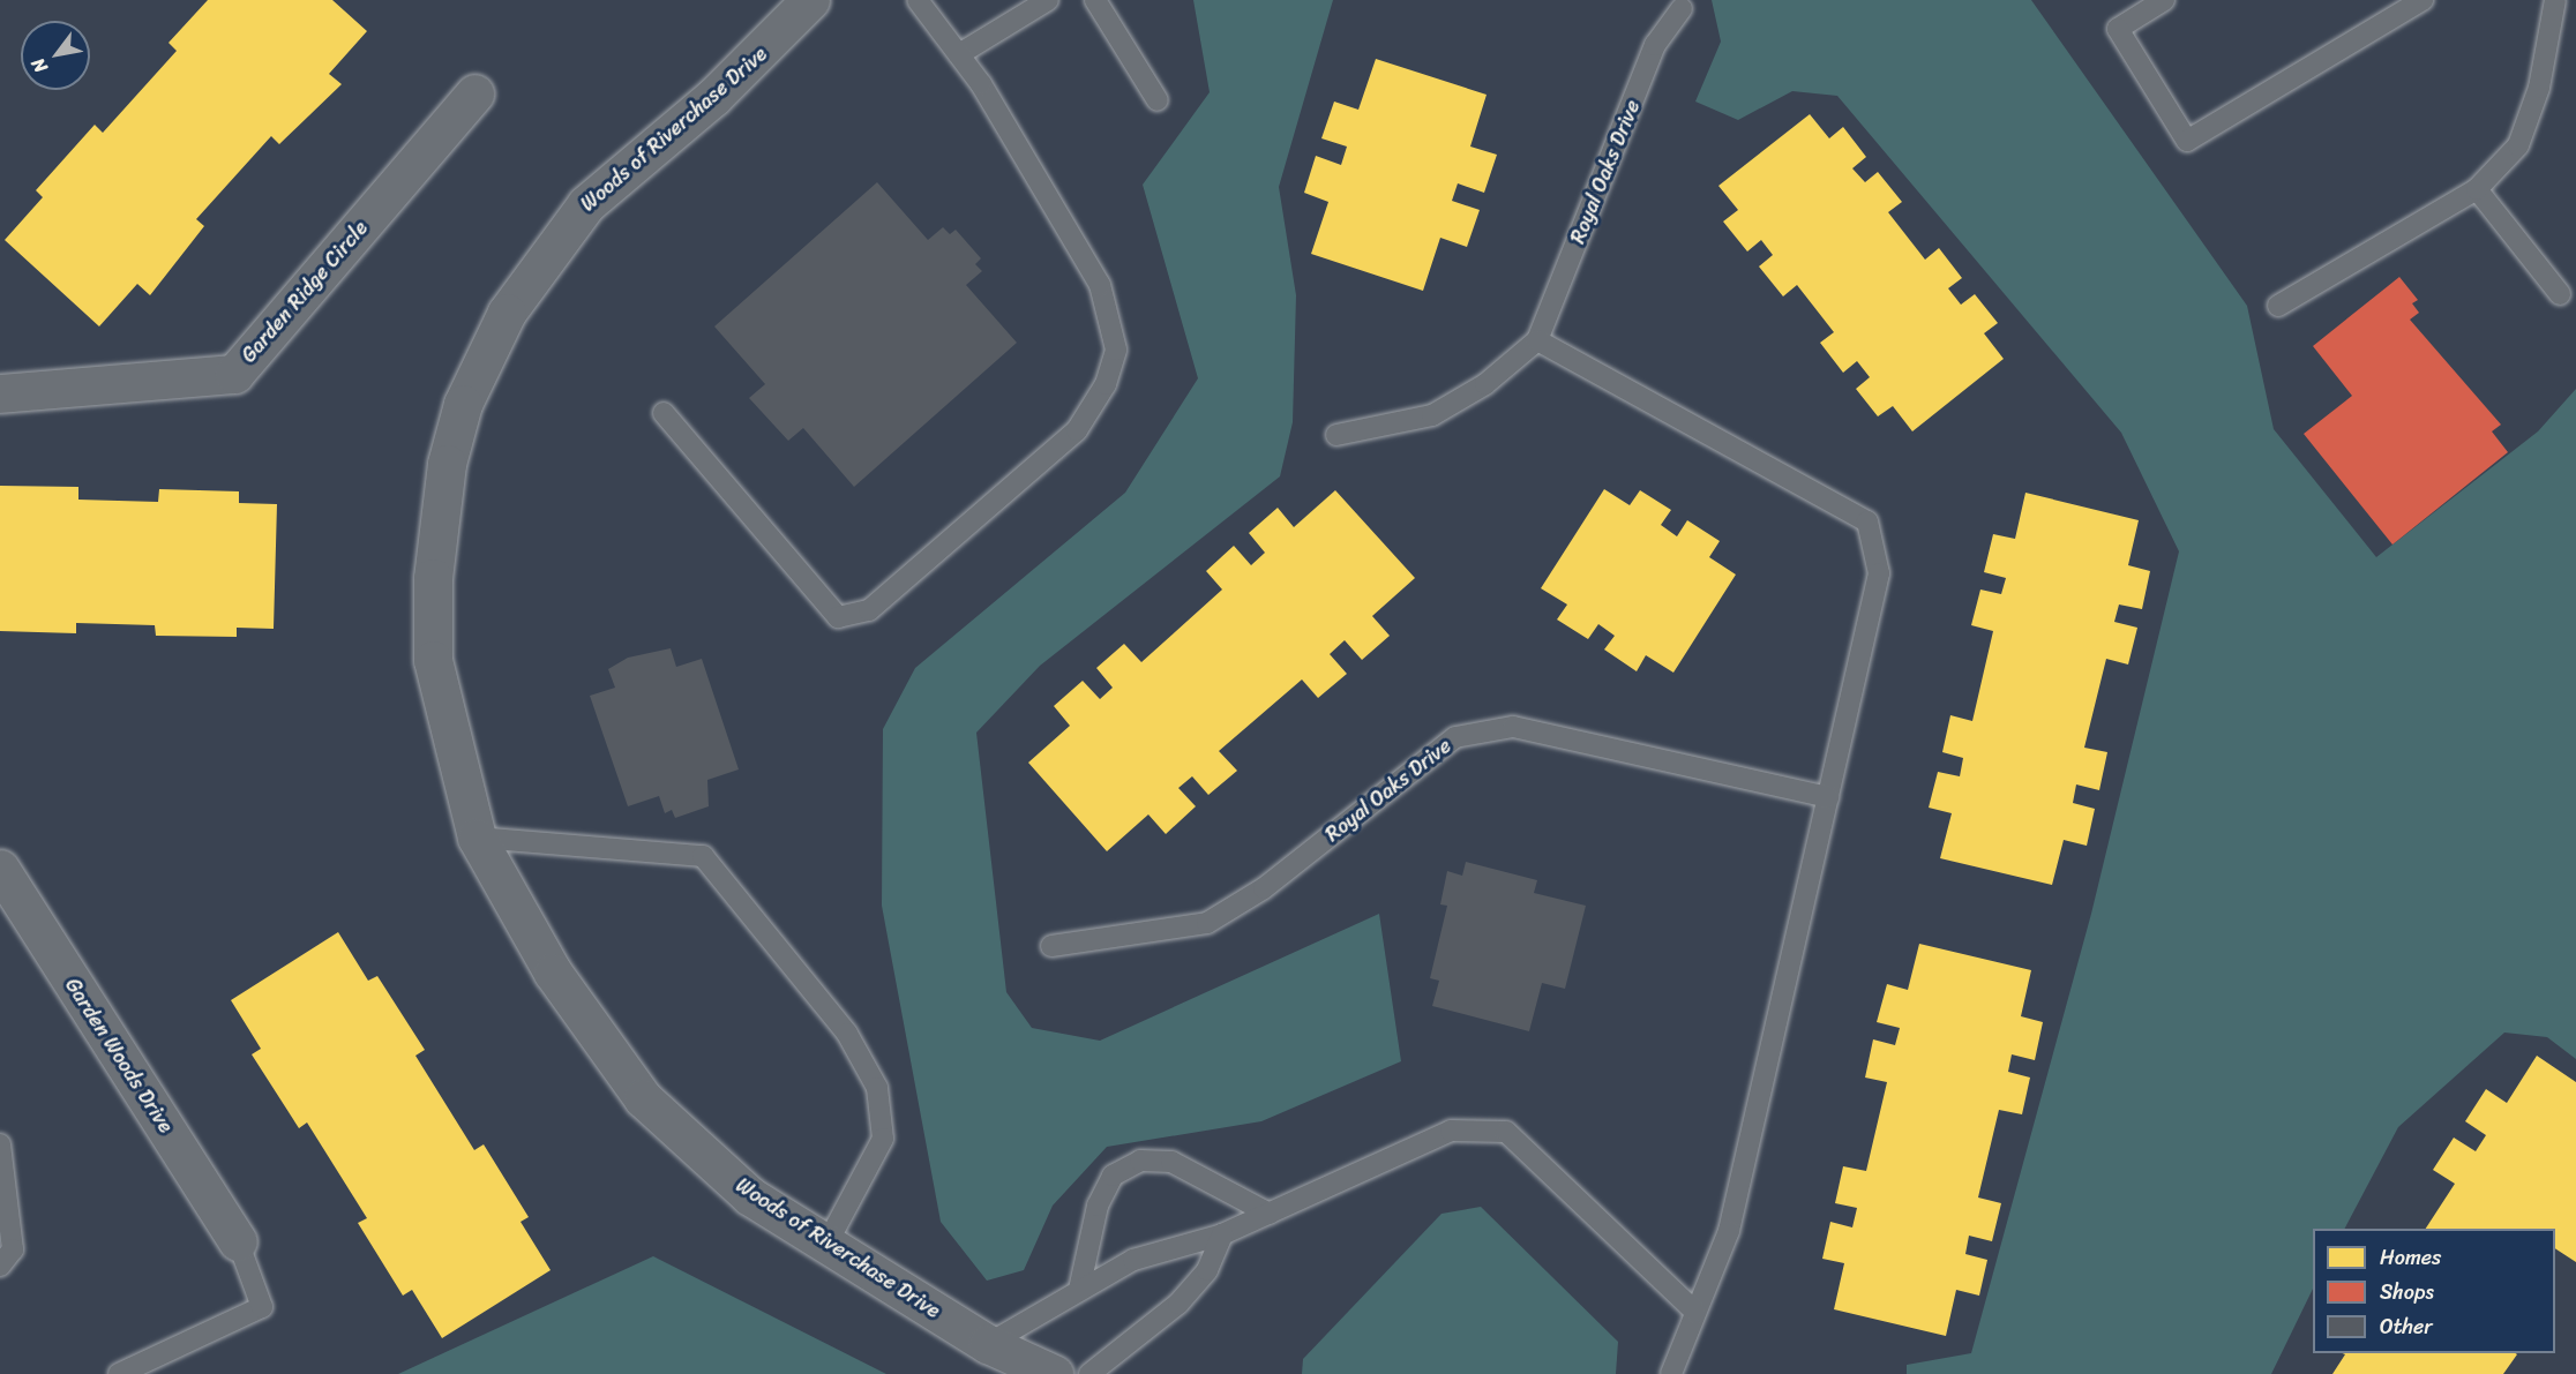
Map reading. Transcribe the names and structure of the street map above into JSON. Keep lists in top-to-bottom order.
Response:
{
  "streets": {
    "street": ["Woods of Riverchase Drive", "Garden Ridge Circle", "Garden Woods Drive"],
    "lane": ["Royal Oaks Drive"]
  },
  "legend": ["Homes", "Shops", "Other"],
  "north": "bottom left"
}
